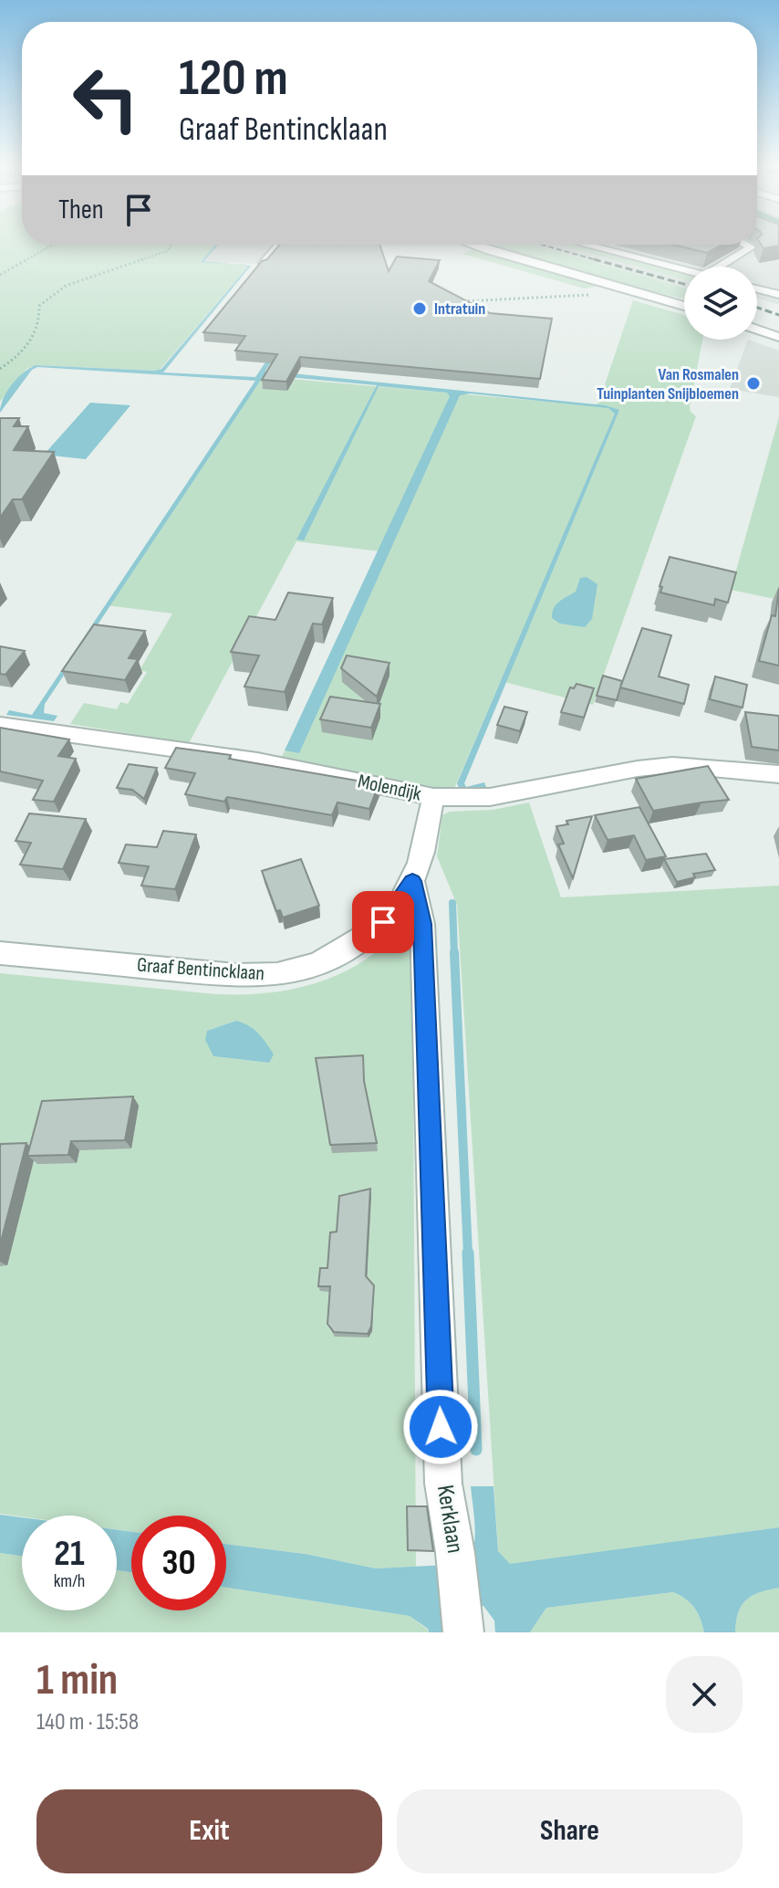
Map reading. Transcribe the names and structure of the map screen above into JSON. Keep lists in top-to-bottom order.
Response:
{
  "streets": {
    "street": ["Molendijk", "Graaf Bentincklaan", "Kerklaan"]
  },
  "crossings": [
    ["Molendijk", "Graaf Bentincklaan"],
    ["Graaf Bentincklaan", "Kerklaan"]
  ],
  "places": ["Intratuin", "Van Rosmalen Tuinplanten Snijbloemen"],
  "page": {
    "turn": ["120 m", "Graaf Bentincklaan"],
    "then": "Then",
    "speed": "21 km/h",
    "limit": "30",
    "heading": ["1 min", "140 m · 15:58"],
    "buttons": ["Exit", "Share"]
  }
}
